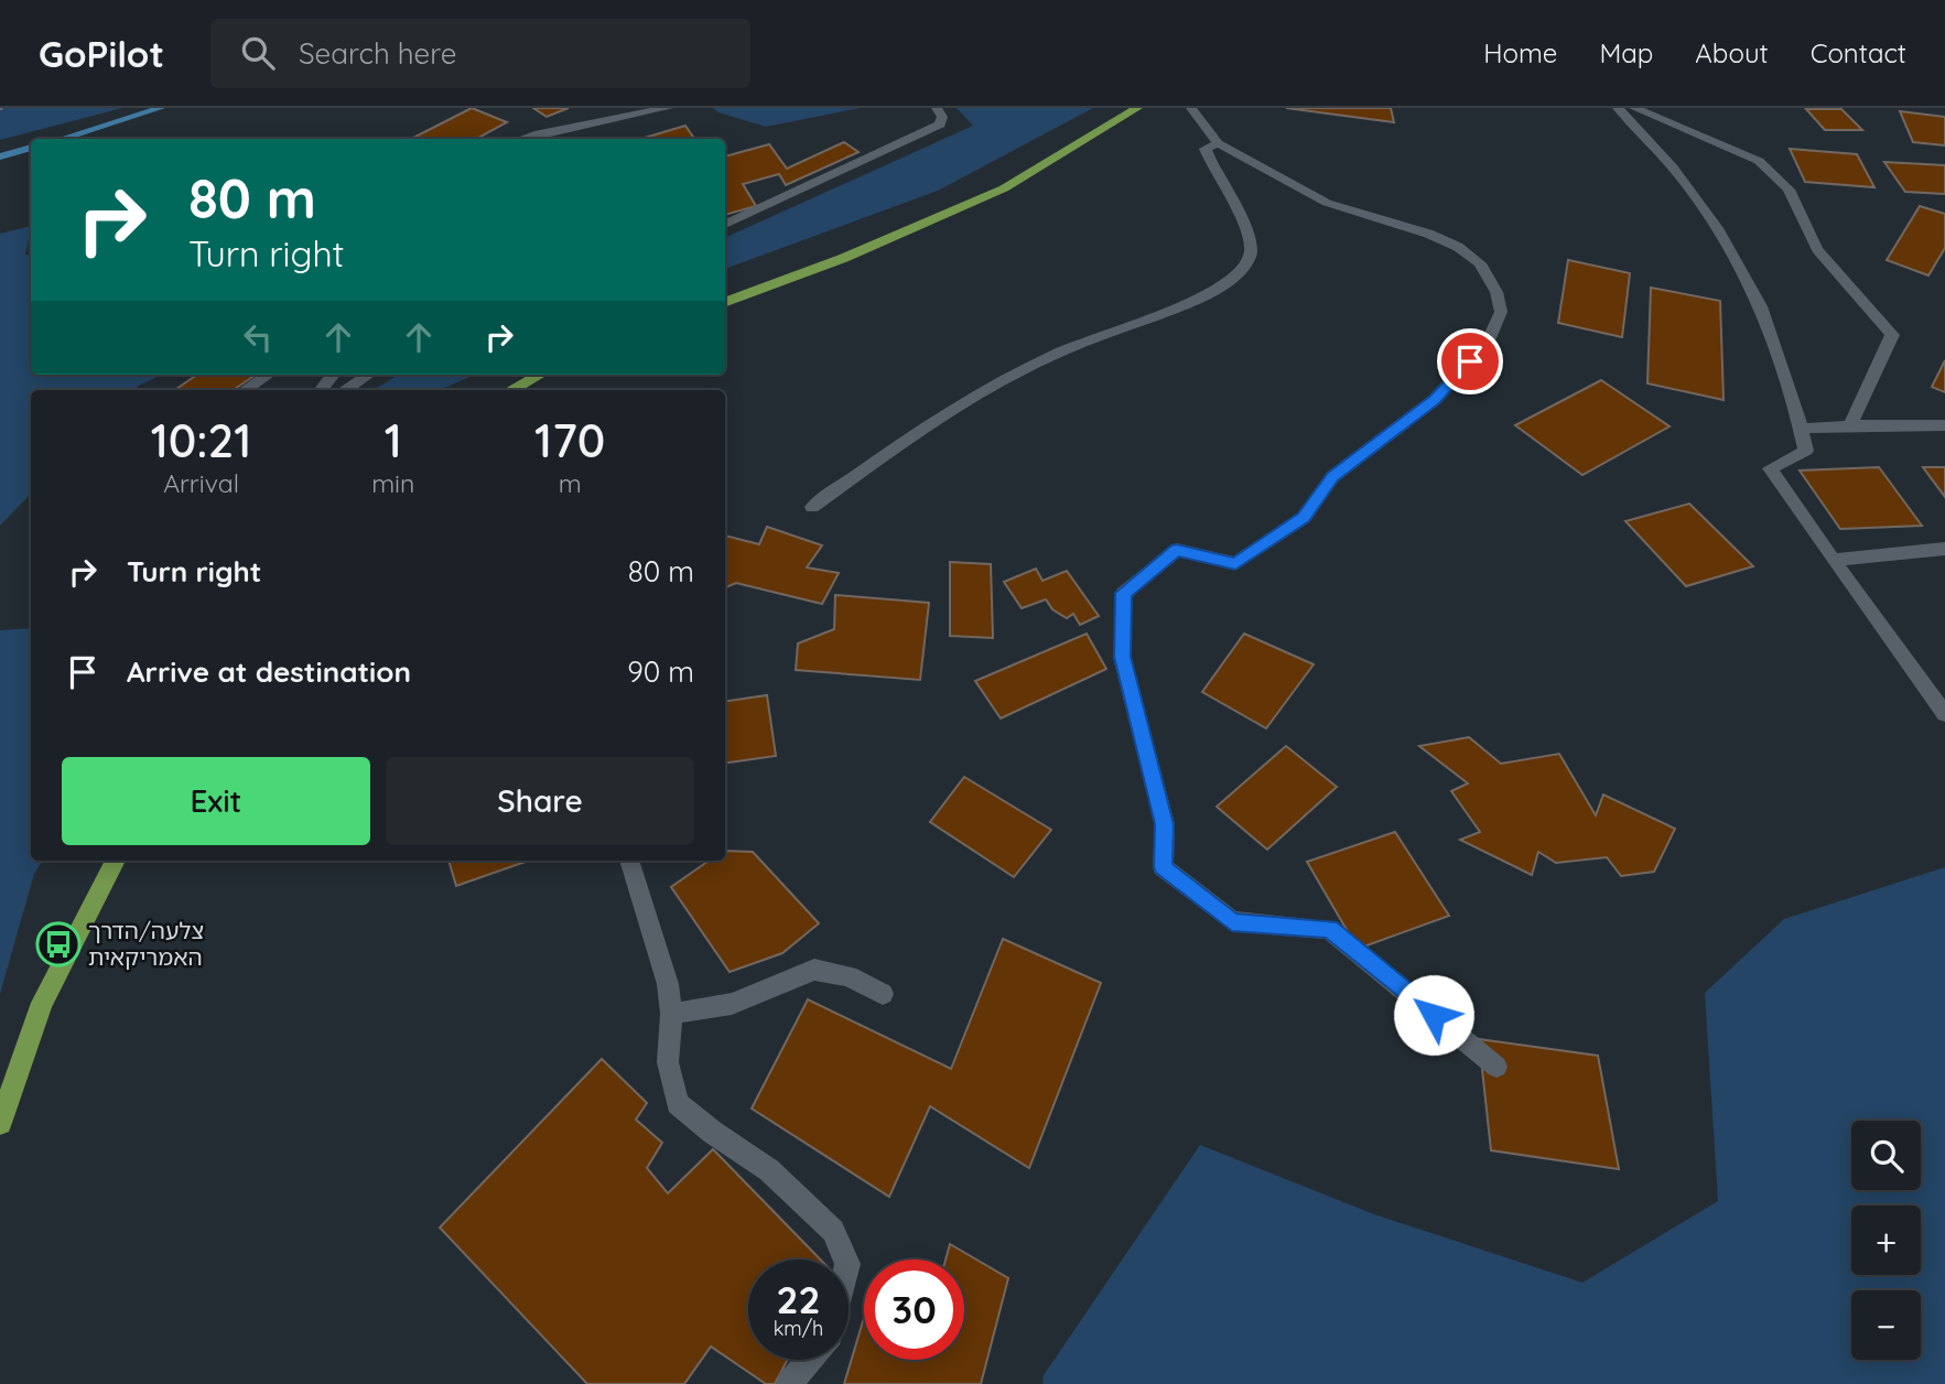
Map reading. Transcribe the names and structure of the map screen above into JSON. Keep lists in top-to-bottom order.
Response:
{
  "places": {
    "bus stop": ["צלעה/הדרך האמריקאית"]
  },
  "page": {
    "header": "GoPilot",
    "search": "Search here",
    "nav": [
      "Home",
      "Map",
      "About",
      "Contact"
    ],
    "turn": ["80 m", "Turn right"],
    "eta": [
      "10:21",
      "Arrival",
      "1",
      "min",
      "170",
      "m"
    ],
    "list": [
      {
        "name": "Turn right",
        "value": "80 m"
      },
      {
        "name": "Arrive at destination",
        "value": "90 m"
      }
    ],
    "buttons": ["Exit", "Share"],
    "map_buttons": ["+", "−"],
    "speed": "22 km/h",
    "limit": "30"
  }
}
